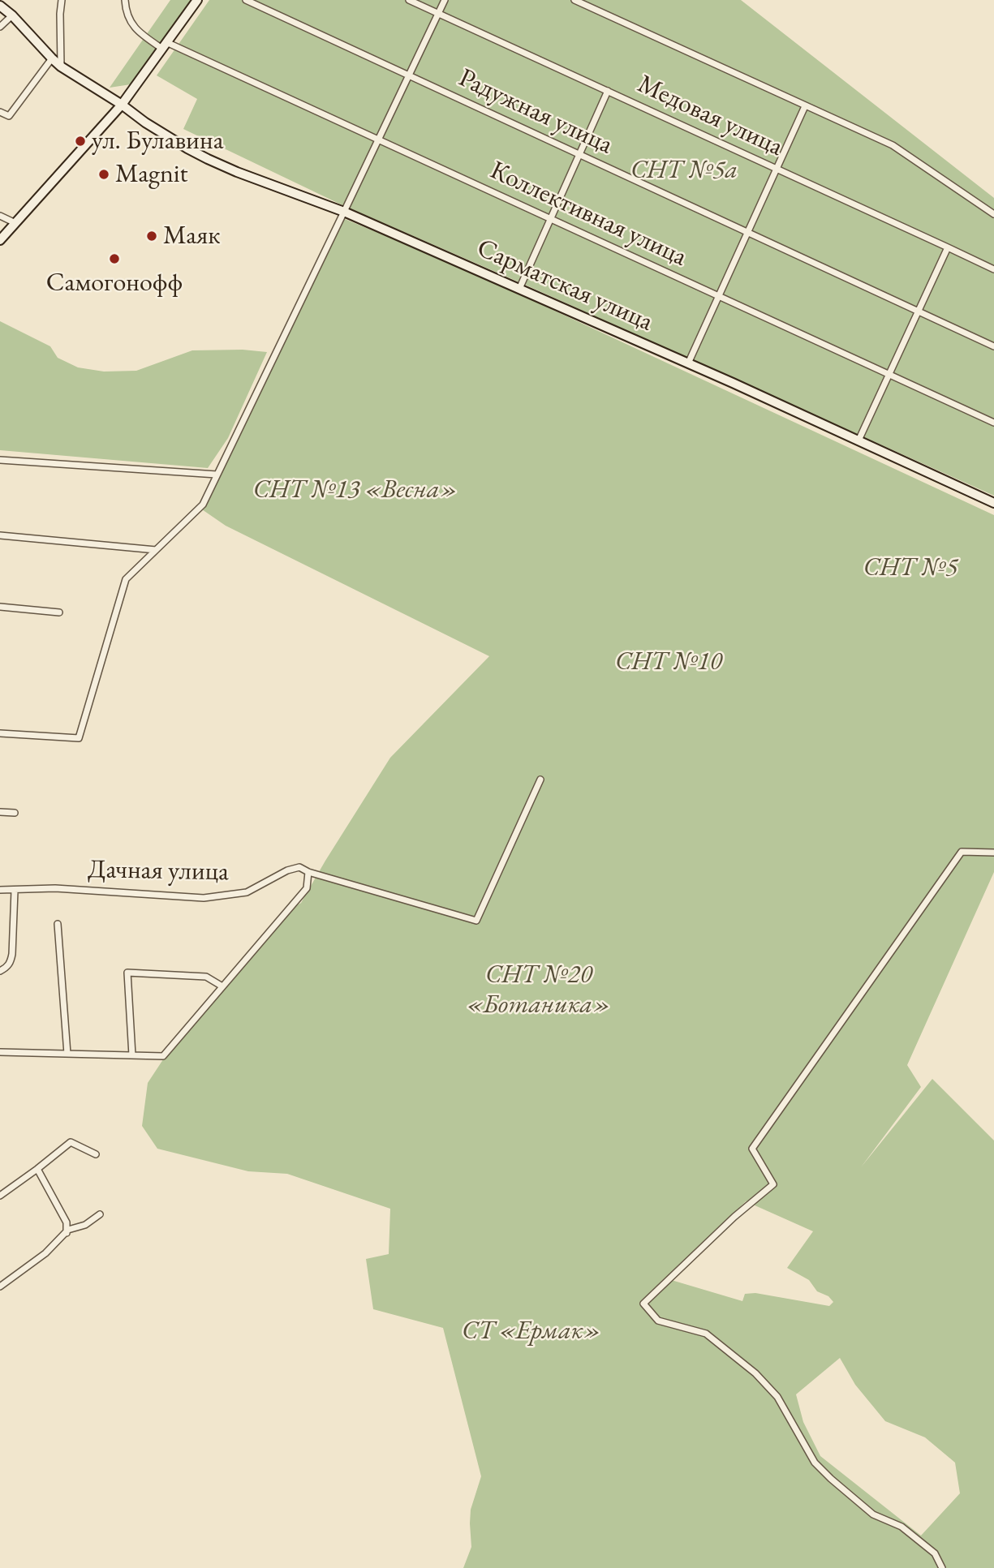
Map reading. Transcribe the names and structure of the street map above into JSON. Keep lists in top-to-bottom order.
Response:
{
  "streets": {
    "main road": ["Сарматская улица"],
    "street": [
      "Радужная улица",
      "Медовая улица",
      "Коллективная улица",
      "Дачная улица"
    ]
  },
  "parks": [
    "СНТ №5а",
    "СНТ №13 «Весна»",
    "СНТ №5",
    "СНТ №10",
    "СНТ №20 «Ботаника»",
    "СТ «Ермак»"
  ],
  "places": [
    "ул. Булавина",
    "Magnit",
    "Маяк",
    "Самогонофф"
  ]
}
